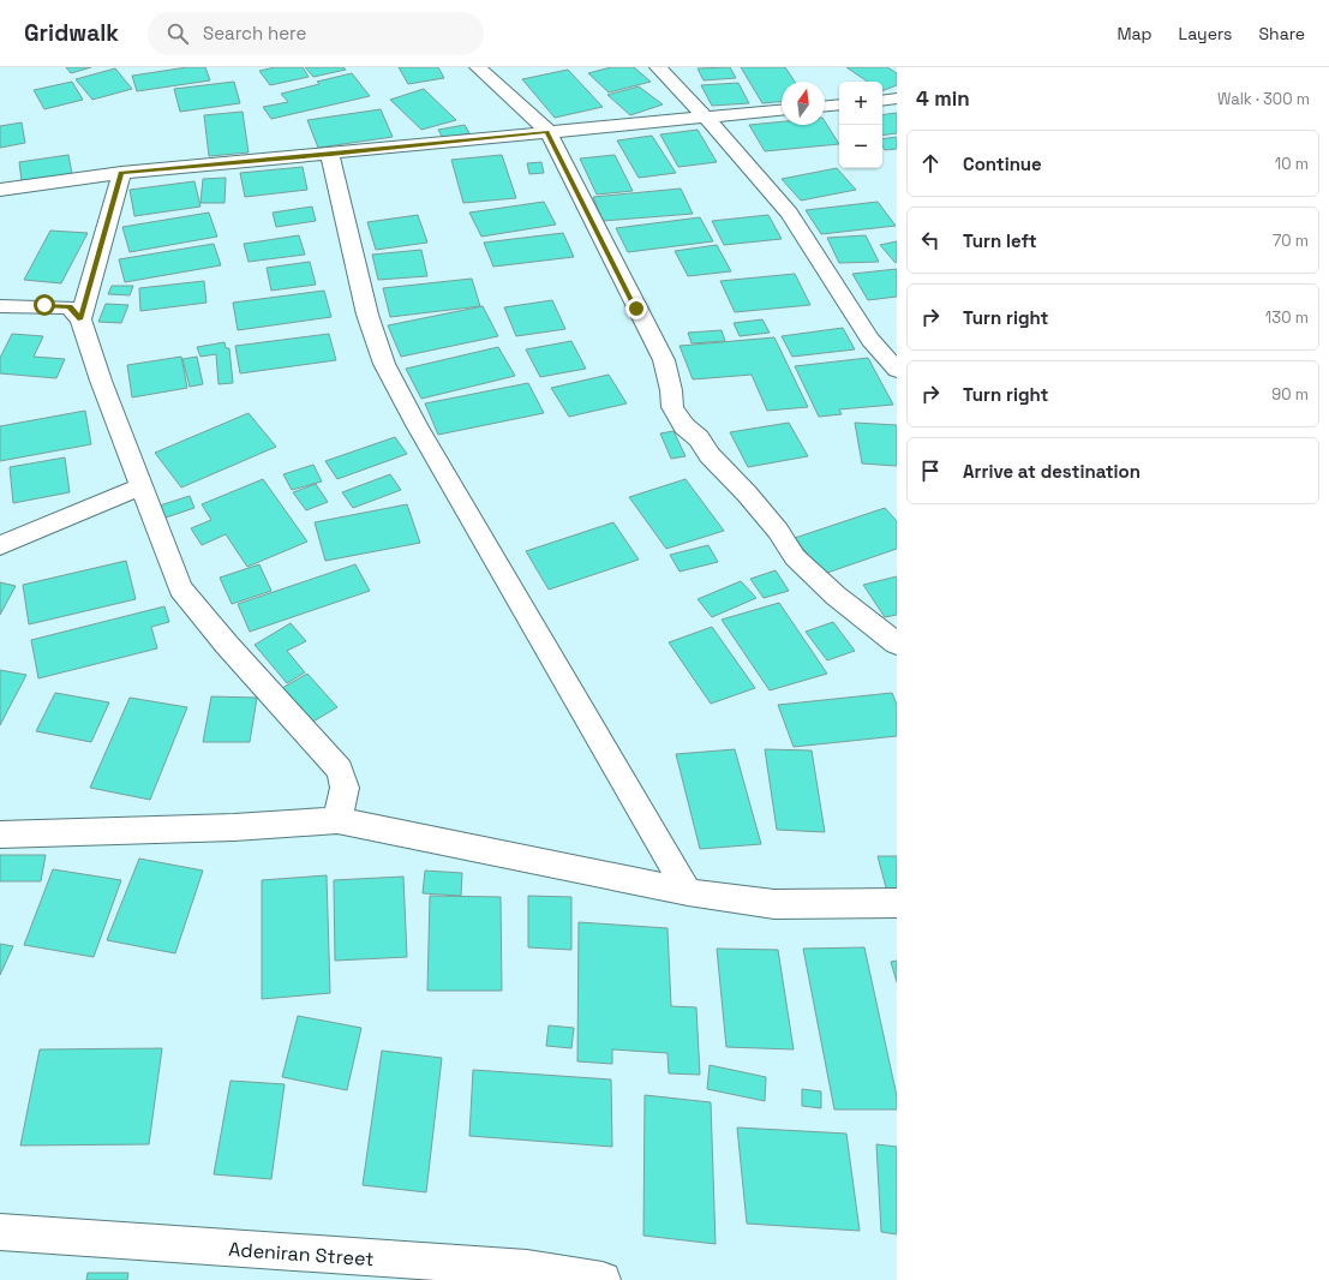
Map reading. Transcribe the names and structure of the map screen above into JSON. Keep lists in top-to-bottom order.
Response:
{
  "streets": {
    "street": ["Adeniran Street"]
  },
  "north": "top",
  "page": {
    "header": "Gridwalk",
    "search": "Search here",
    "nav": ["Map", "Layers", "Share"],
    "heading": ["4 min", "Walk · 300 m"],
    "map_buttons": ["+", "−"],
    "list": [
      ["Continue", "10 m"],
      ["Turn left", "70 m"],
      ["Turn right", "130 m"],
      ["Turn right", "90 m"],
      "Arrive at destination"
    ]
  }
}
